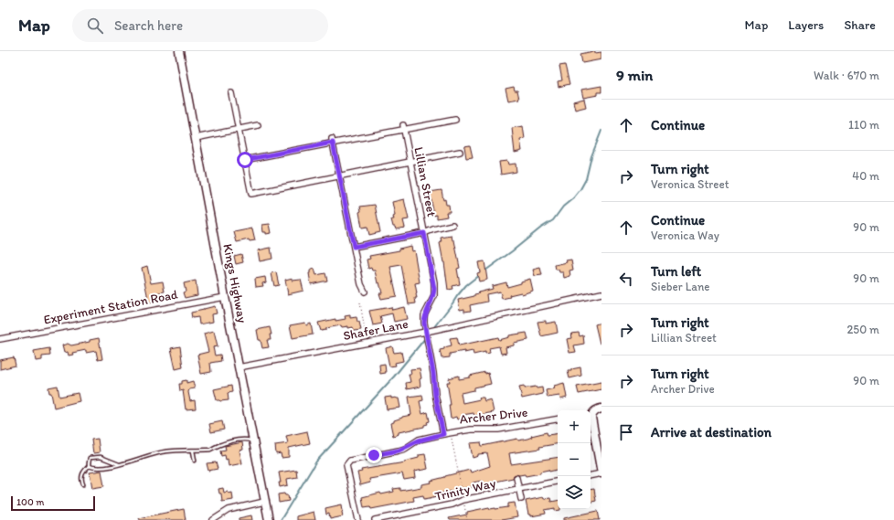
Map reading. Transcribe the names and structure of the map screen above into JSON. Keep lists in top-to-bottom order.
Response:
{
  "streets": {
    "street": [
      "Lillian Street",
      "Kings Highway",
      "Experiment Station Road",
      "Shafer Lane",
      "Archer Drive",
      "Trinity Way"
    ]
  },
  "crossings": [
    ["Lillian Street", "Shafer Lane"],
    ["Lillian Street", "Archer Drive"],
    ["Kings Highway", "Experiment Station Road"],
    ["Kings Highway", "Shafer Lane"]
  ],
  "scale_bar": "100 m",
  "page": {
    "header": "Map",
    "search": "Search here",
    "nav": ["Map", "Layers", "Share"],
    "heading": ["9 min", "Walk · 670 m"],
    "list": [
      ["Continue", "110 m"],
      ["Turn right", "Veronica Street", "40 m"],
      ["Continue", "Veronica Way", "90 m"],
      ["Turn left", "Sieber Lane", "90 m"],
      ["Turn right", "Lillian Street", "250 m"],
      ["Turn right", "Archer Drive", "90 m"],
      "Arrive at destination"
    ],
    "map_buttons": ["+", "−"],
    "scale": "100 m"
  }
}
